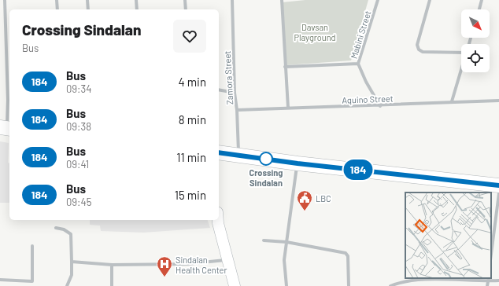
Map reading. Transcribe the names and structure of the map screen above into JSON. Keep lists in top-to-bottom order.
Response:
{
  "streets": {
    "street": ["Mabini Street", "Zamora Street", "Aquino Street"]
  },
  "crossings": [
    ["Mabini Street", "Aquino Street"],
    ["Zamora Street", "Aquino Street"]
  ],
  "parks": ["Davsan Playground"],
  "places": {
    "other": ["Crossing Sindalan"],
    "public building": ["LBC"],
    "hospital": ["Sindalan Health Center"]
  },
  "lines": ["bus line 184"],
  "north": "bottom right",
  "page": {
    "on_map": "184",
    "heading": ["Crossing Sindalan", "Bus"],
    "list": [
      {
        "mark": "184",
        "name": "Bus",
        "note": "09:34",
        "value": "4 min"
      },
      {
        "mark": "184",
        "name": "Bus",
        "note": "09:38",
        "value": "8 min"
      },
      {
        "mark": "184",
        "name": "Bus",
        "note": "09:41",
        "value": "11 min"
      },
      {
        "mark": "184",
        "name": "Bus",
        "note": "09:45",
        "value": "15 min"
      }
    ]
  }
}
